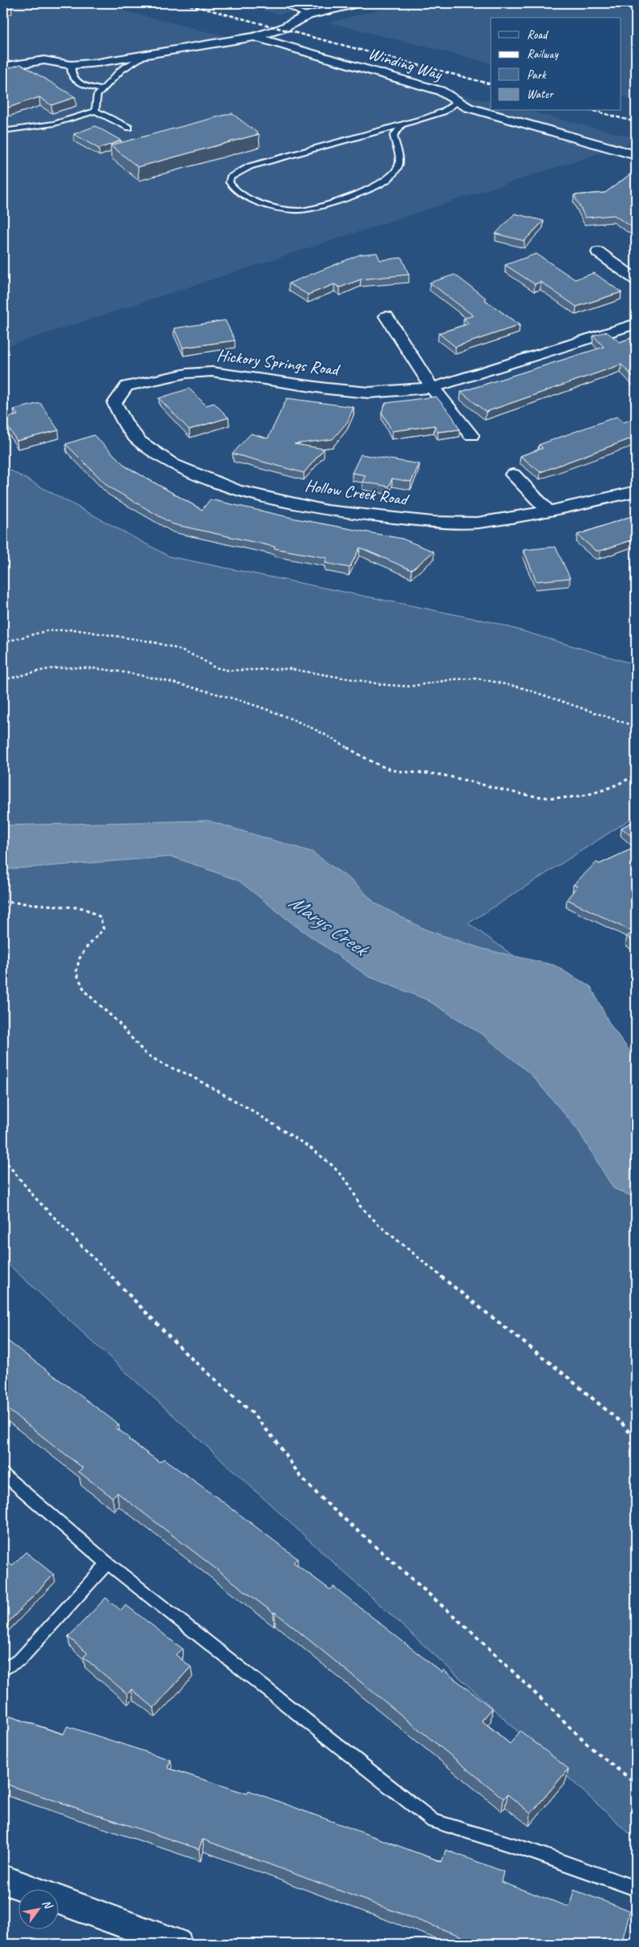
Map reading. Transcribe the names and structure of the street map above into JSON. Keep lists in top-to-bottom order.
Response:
{
  "streets": {
    "street": ["Winding Way", "Hickory Springs Road", "Hollow Creek Road"]
  },
  "crossings": [
    ["Hickory Springs Road", "Hollow Creek Road"]
  ],
  "water": ["Marys Creek"],
  "legend": [
    "Road",
    "Railway",
    "Park",
    "Water"
  ],
  "north": "top right"
}
